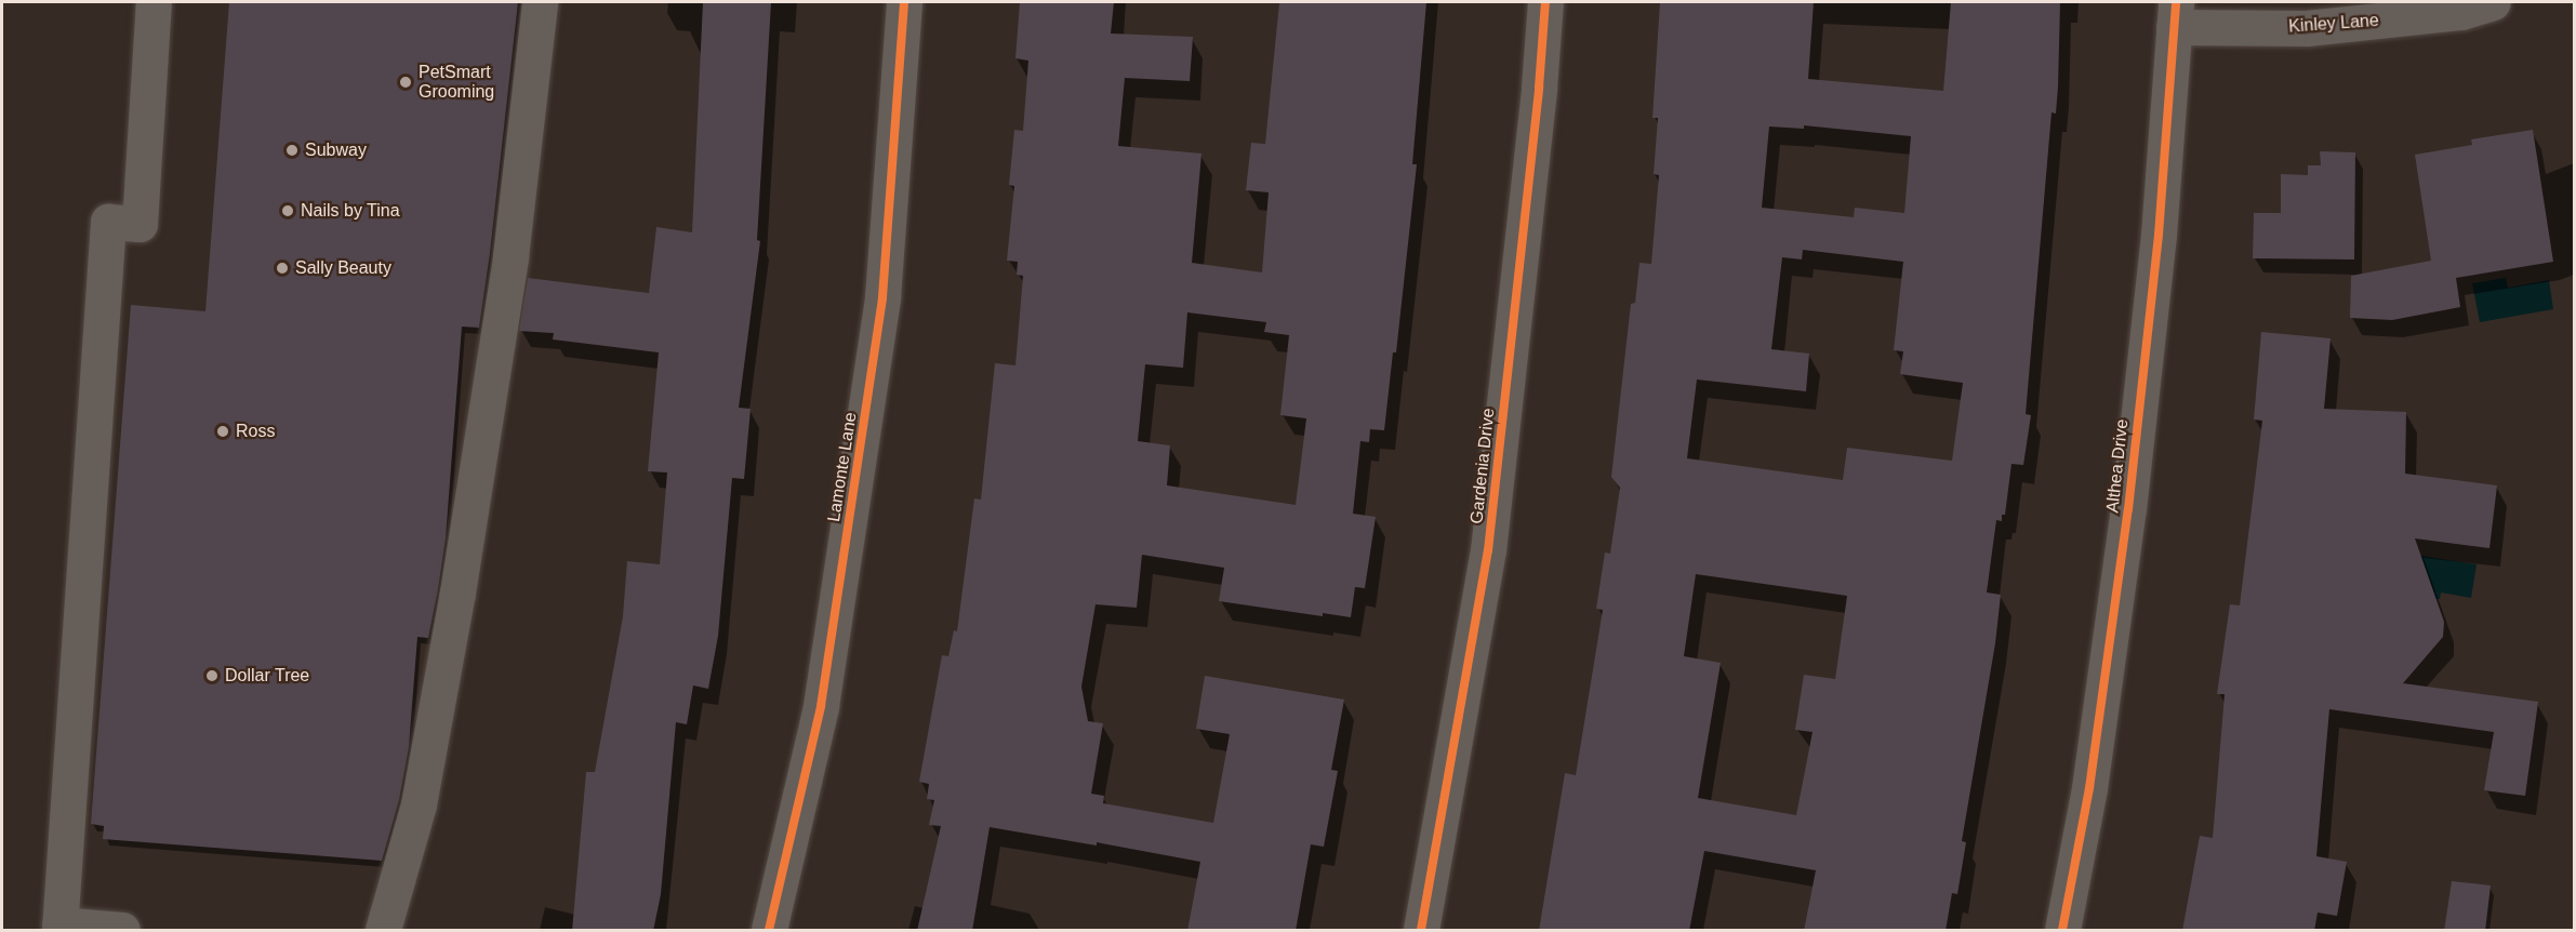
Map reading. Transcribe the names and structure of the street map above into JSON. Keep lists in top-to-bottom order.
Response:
{
  "streets": {
    "street": [
      "Kinley Lane",
      "Gardenia Drive",
      "Althea Drive",
      "Lamonte Lane"
    ]
  },
  "crossings": [
    ["Kinley Lane", "Althea Drive"]
  ],
  "places": [
    "PetSmart Grooming",
    "Subway",
    "Nails by Tina",
    "Sally Beauty",
    "Ross",
    "Dollar Tree"
  ]
}
